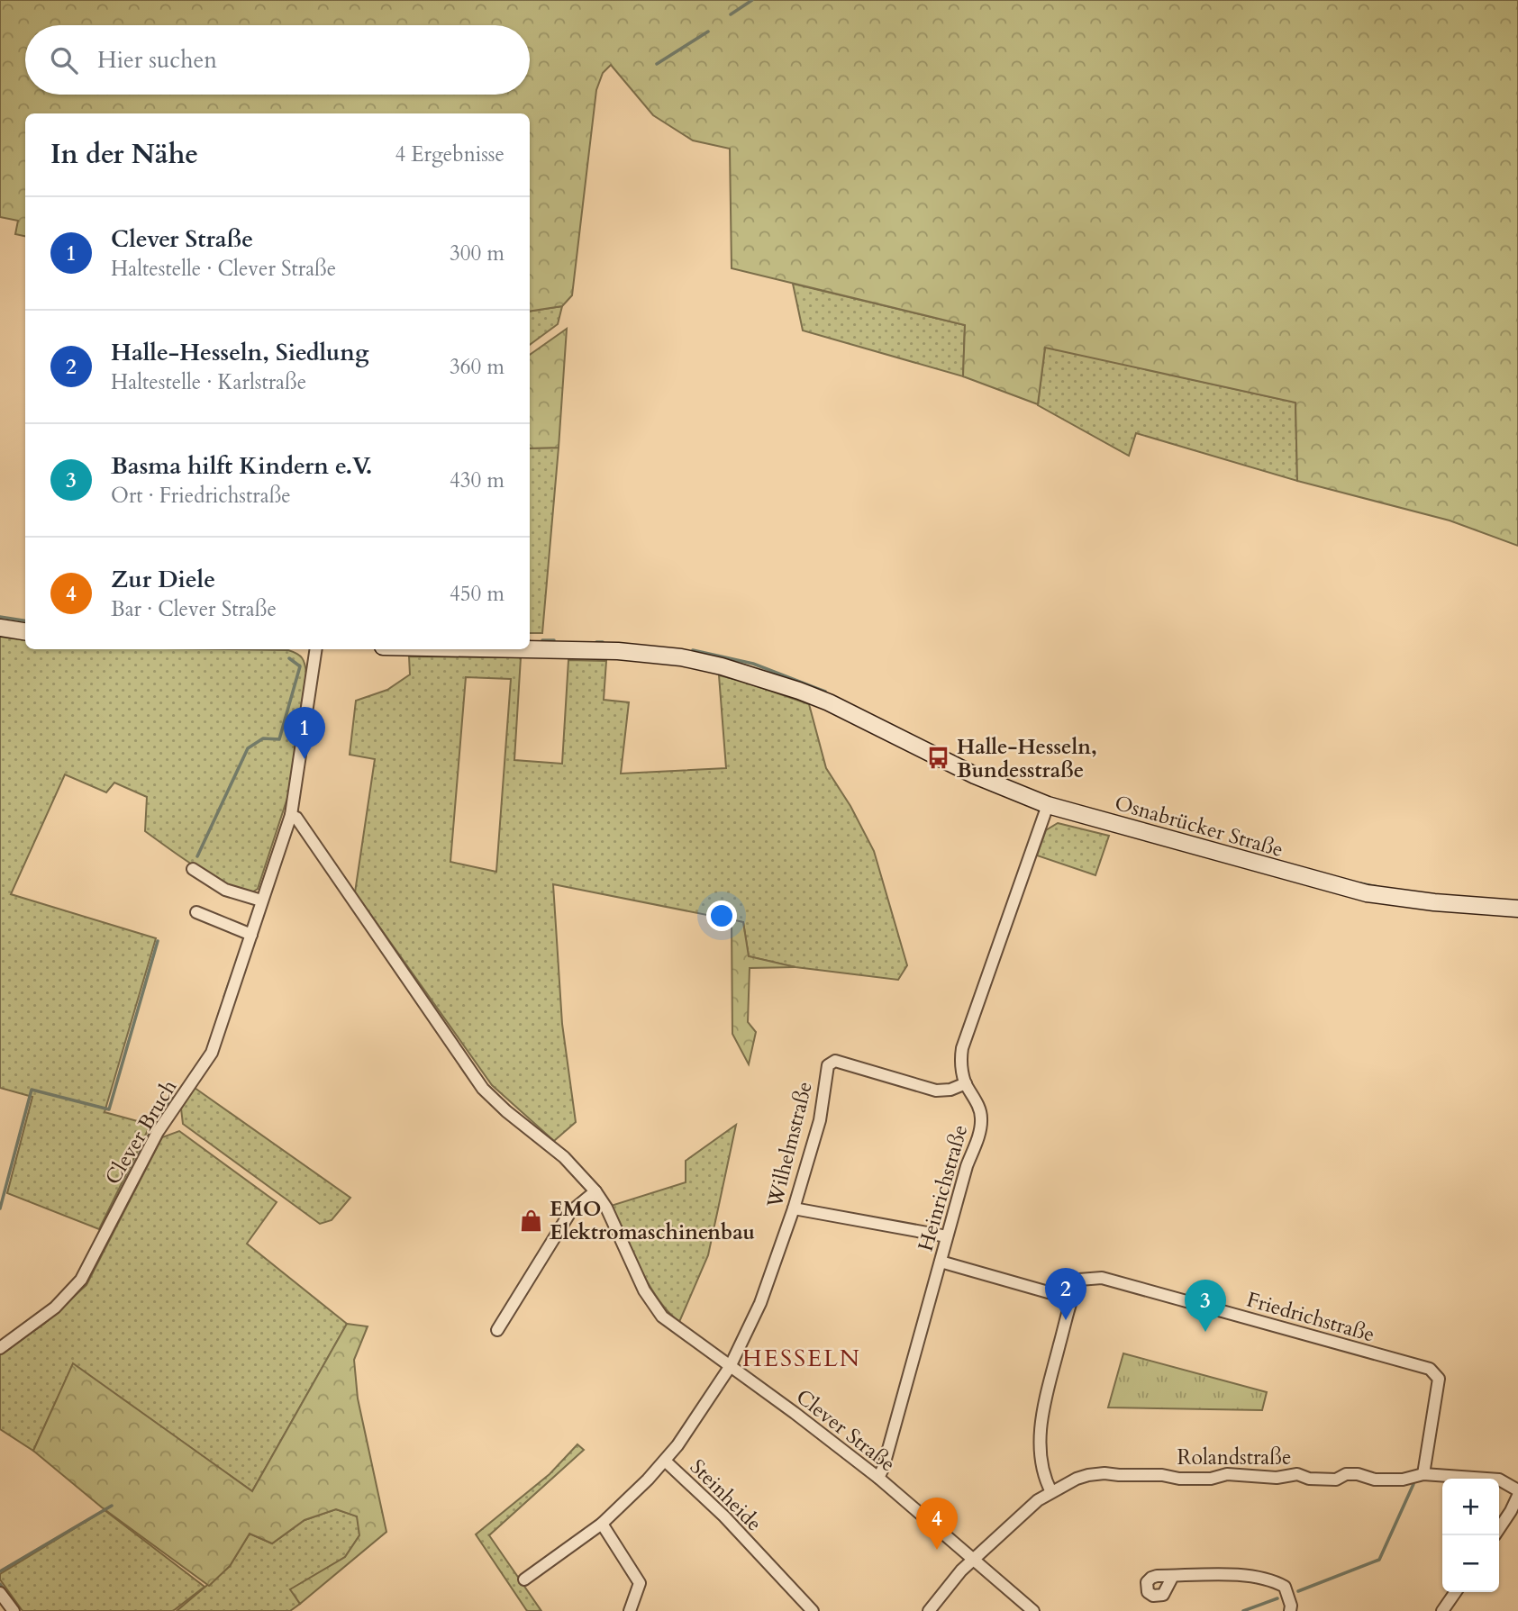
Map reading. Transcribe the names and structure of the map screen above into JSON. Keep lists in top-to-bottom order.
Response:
{
  "streets": {
    "main road": ["Osnabrücker Straße"],
    "street": [
      "Clever Bruch",
      "Wilhelmstraße",
      "Heinrichstraße",
      "Friedrichstraße",
      "Clever Straße",
      "Rolandstraße",
      "Steinheide"
    ]
  },
  "crossings": [
    ["Osnabrücker Straße", "Heinrichstraße"],
    ["Clever Bruch", "Clever Straße"],
    ["Wilhelmstraße", "Heinrichstraße"],
    ["Wilhelmstraße", "Clever Straße"],
    ["Wilhelmstraße", "Steinheide"],
    ["Heinrichstraße", "Clever Straße"],
    ["Friedrichstraße", "Rolandstraße"],
    ["Clever Straße", "Rolandstraße"],
    ["Clever Straße", "Steinheide"]
  ],
  "districts": ["HESSELN"],
  "places": {
    "bus stop": ["Halle-Hesseln, Bundesstraße"],
    "shop": ["EMO Elektromaschinenbau"]
  },
  "page": {
    "search": "Hier suchen",
    "heading": ["In der Nähe", "4 Ergebnisse"],
    "list": [
      {
        "mark": "1",
        "name": "Clever Straße",
        "note": "Haltestelle · Clever Straße",
        "value": "300 m"
      },
      {
        "mark": "2",
        "name": "Halle-Hesseln, Siedlung",
        "note": "Haltestelle · Karlstraße",
        "value": "360 m"
      },
      {
        "mark": "3",
        "name": "Basma hilft Kindern e.V.",
        "note": "Ort · Friedrichstraße",
        "value": "430 m"
      },
      {
        "mark": "4",
        "name": "Zur Diele",
        "note": "Bar · Clever Straße",
        "value": "450 m"
      }
    ],
    "pins": [
      "1",
      "2",
      "3",
      "4"
    ],
    "map_buttons": ["+", "−"]
  }
}
